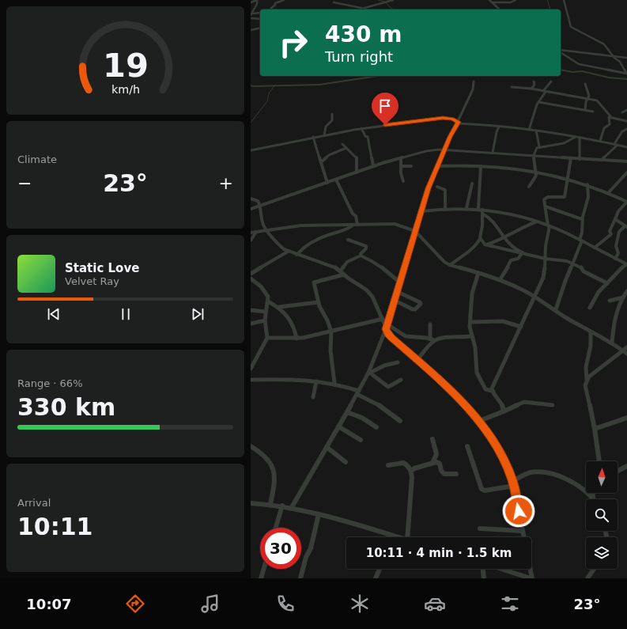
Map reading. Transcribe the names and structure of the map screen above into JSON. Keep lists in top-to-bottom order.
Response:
{
  "north": "top",
  "page": {
    "turn": ["430 m", "Turn right"],
    "tile": [
      "Climate",
      ["Range · 66%", "330 km"],
      ["Arrival", "10:11"]
    ],
    "heat": ["−", "23°", "+"],
    "song": ["Static Love", "Velvet Ray"],
    "limit": "30",
    "trip": "10:11 · 4 min · 1.5 km",
    "tabs": ["10:07", "23°"],
    "gauge": ["19", "km/h"]
  }
}
